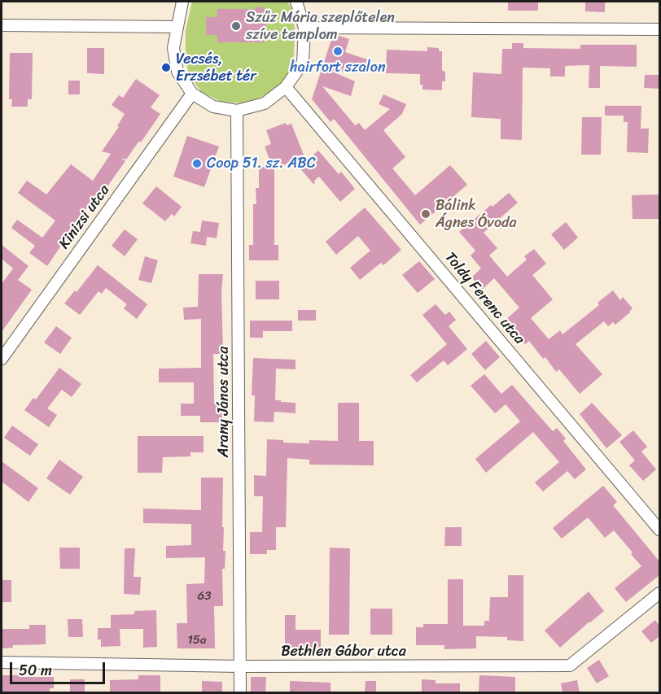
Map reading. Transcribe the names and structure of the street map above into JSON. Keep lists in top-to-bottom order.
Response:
{
  "streets": {
    "street": [
      "Kinizsi utca",
      "Toldy Ferenc utca",
      "Arany János utca",
      "Bethlen Gábor utca"
    ]
  },
  "crossings": [
    ["Arany János utca", "Bethlen Gábor utca"]
  ],
  "places": [
    "Szűz Mária szeplőtelen szíve templom",
    "hairfort szalon",
    "Vecsés, Erzsébet tér",
    "Coop 51. sz. ABC",
    "Bálink Ágnes Óvoda"
  ],
  "house_numbers": ["63", "15a"],
  "scale_bar": "50 m"
}
